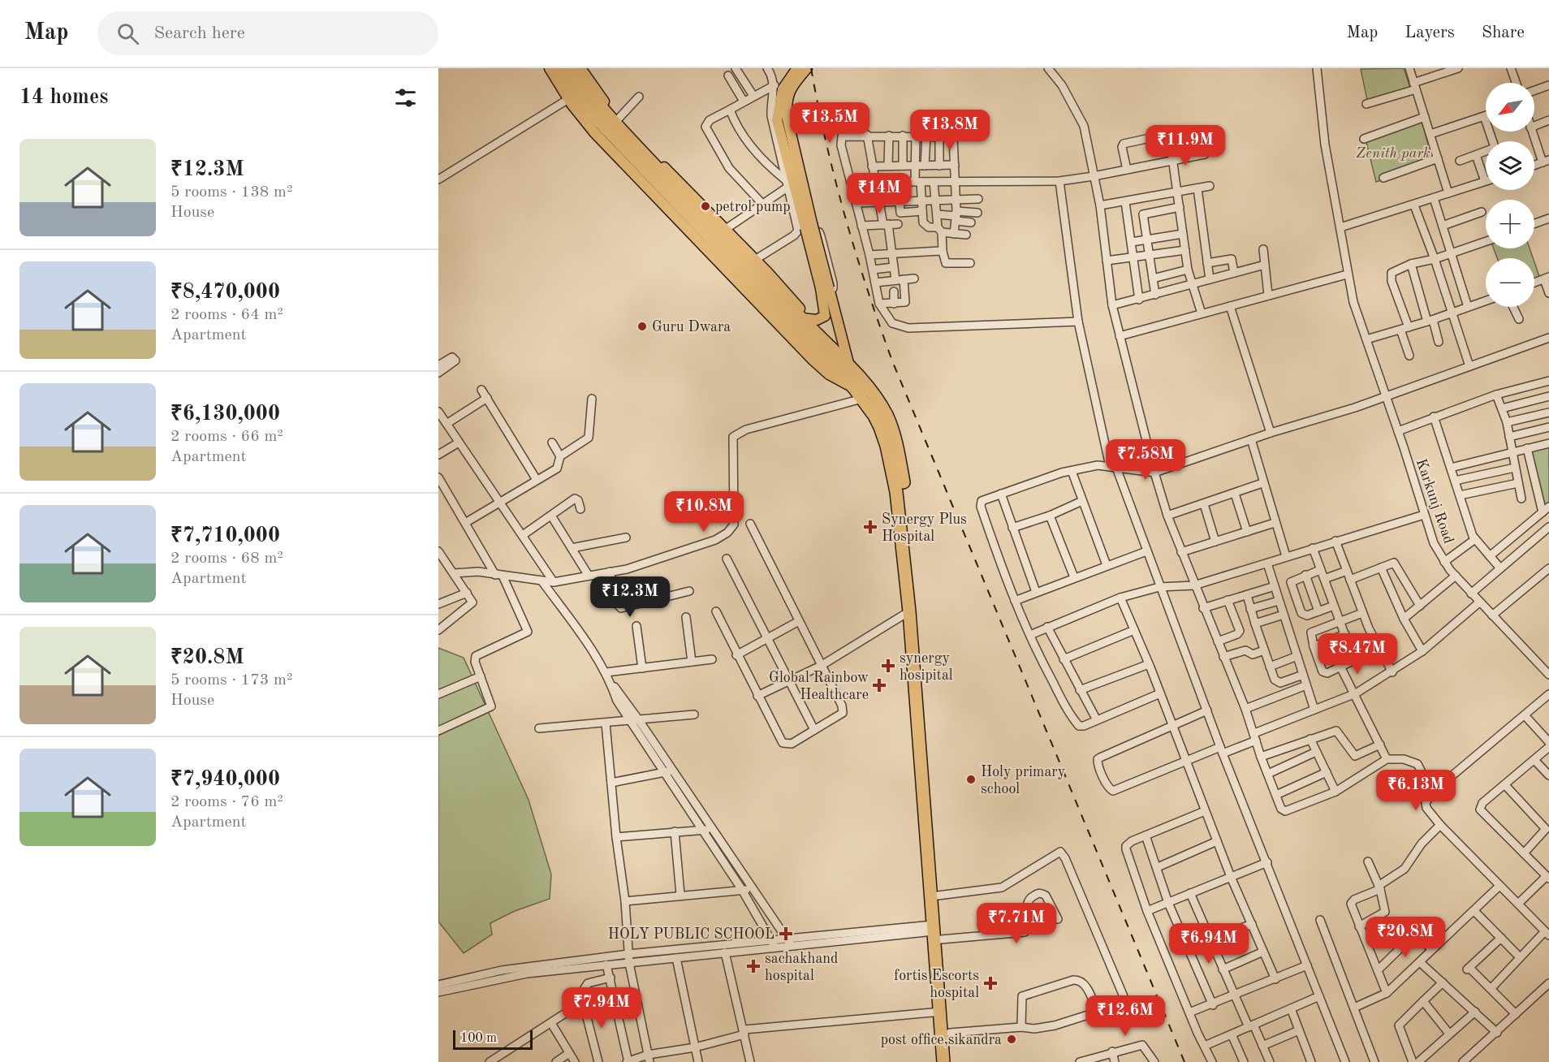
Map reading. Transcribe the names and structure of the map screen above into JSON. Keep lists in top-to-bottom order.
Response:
{
  "streets": {
    "street": ["Karkunj Road"]
  },
  "parks": ["Zenith park"],
  "places": {
    "other": [
      "petrol pump",
      "Guru Dwara",
      "Holy primary school",
      "post office,sikandra"
    ],
    "health": [
      "Synergy Plus Hospital",
      "synergy hosipital",
      "Global Rainbow Healthcare",
      "HOLY PUBLIC SCHOOL",
      "sachakhand hospital",
      "fortis Escorts hospital"
    ]
  },
  "scale_bar": "100 m",
  "north": "bottom left",
  "page": {
    "header": "Map",
    "search": "Search here",
    "nav": ["Map", "Layers", "Share"],
    "heading": "14 homes",
    "map_buttons": ["+", "−"],
    "price": [
      "₹13.5M",
      "₹13.8M",
      "₹11.9M",
      "₹14M",
      "₹7.58M",
      "₹10.8M",
      "₹12.3M",
      "₹8.47M",
      "₹6.13M",
      "₹7.71M",
      "₹20.8M",
      "₹6.94M",
      "₹7.94M",
      "₹12.6M"
    ],
    "list": [
      {
        "name": "₹12.3M",
        "note": "5 rooms · 138 m² · House"
      },
      {
        "name": "₹8,470,000",
        "note": "2 rooms · 64 m² · Apartment"
      },
      {
        "name": "₹6,130,000",
        "note": "2 rooms · 66 m² · Apartment"
      },
      {
        "name": "₹7,710,000",
        "note": "2 rooms · 68 m² · Apartment"
      },
      {
        "name": "₹20.8M",
        "note": "5 rooms · 173 m² · House"
      },
      {
        "name": "₹7,940,000",
        "note": "2 rooms · 76 m² · Apartment"
      }
    ],
    "scale": "100 m"
  }
}
